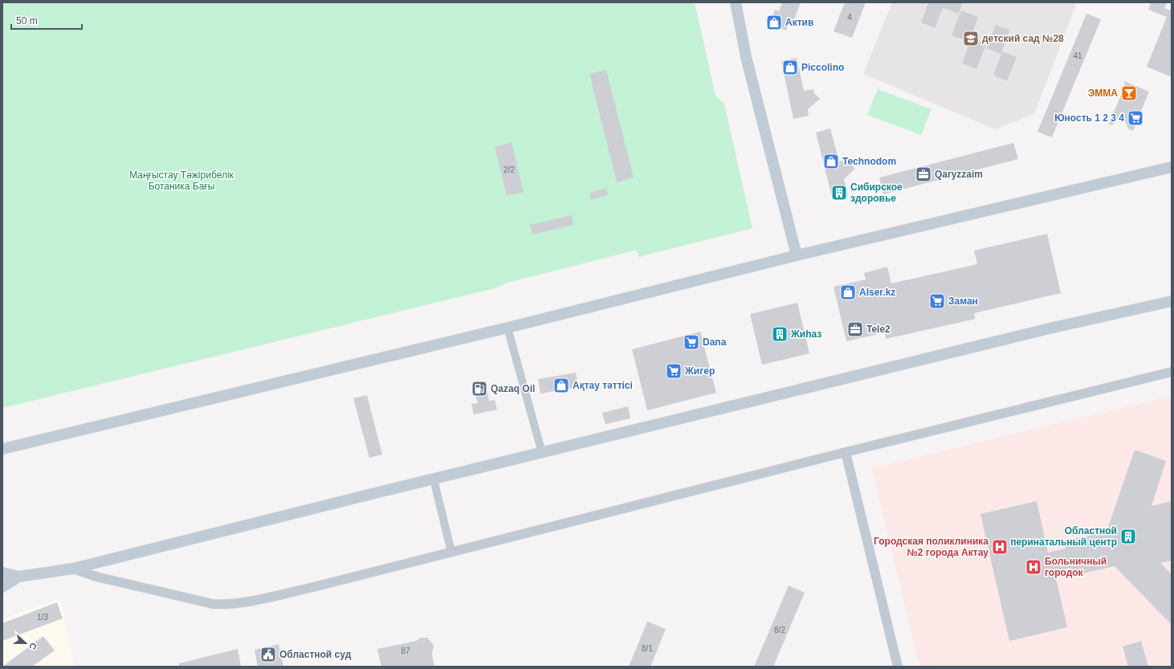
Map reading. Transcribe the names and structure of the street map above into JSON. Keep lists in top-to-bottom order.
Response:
{
  "parks": ["Маңғыстау Тәжірибелік Ботаника Бағы"],
  "places": {
    "shop": [
      "Актив",
      "Piccolino",
      "Technodom",
      "Alser.kz",
      "Ақтау тәттісі"
    ],
    "school or university": ["детский сад №28"],
    "bar": ["ЭММА"],
    "supermarket": [
      "Юность 1 2 3 4",
      "Заман",
      "Dana",
      "Жигер"
    ],
    "office": ["Qaryzzaim", "Tele2"],
    "building": ["Сибирское здоровье", "Жиhаз", "Областной перинатальный центр"],
    "fuel station": ["Qazaq Oil"],
    "hospital": ["Городская поликлиника №2 города Актау", "Больничный городок"],
    "public building": ["Областной суд"]
  },
  "house_numbers": [
    "4",
    "41",
    "2/2",
    "1/3",
    "8/2",
    "8/1",
    "87"
  ],
  "scale_bar": "50 m",
  "north": "right"
}
